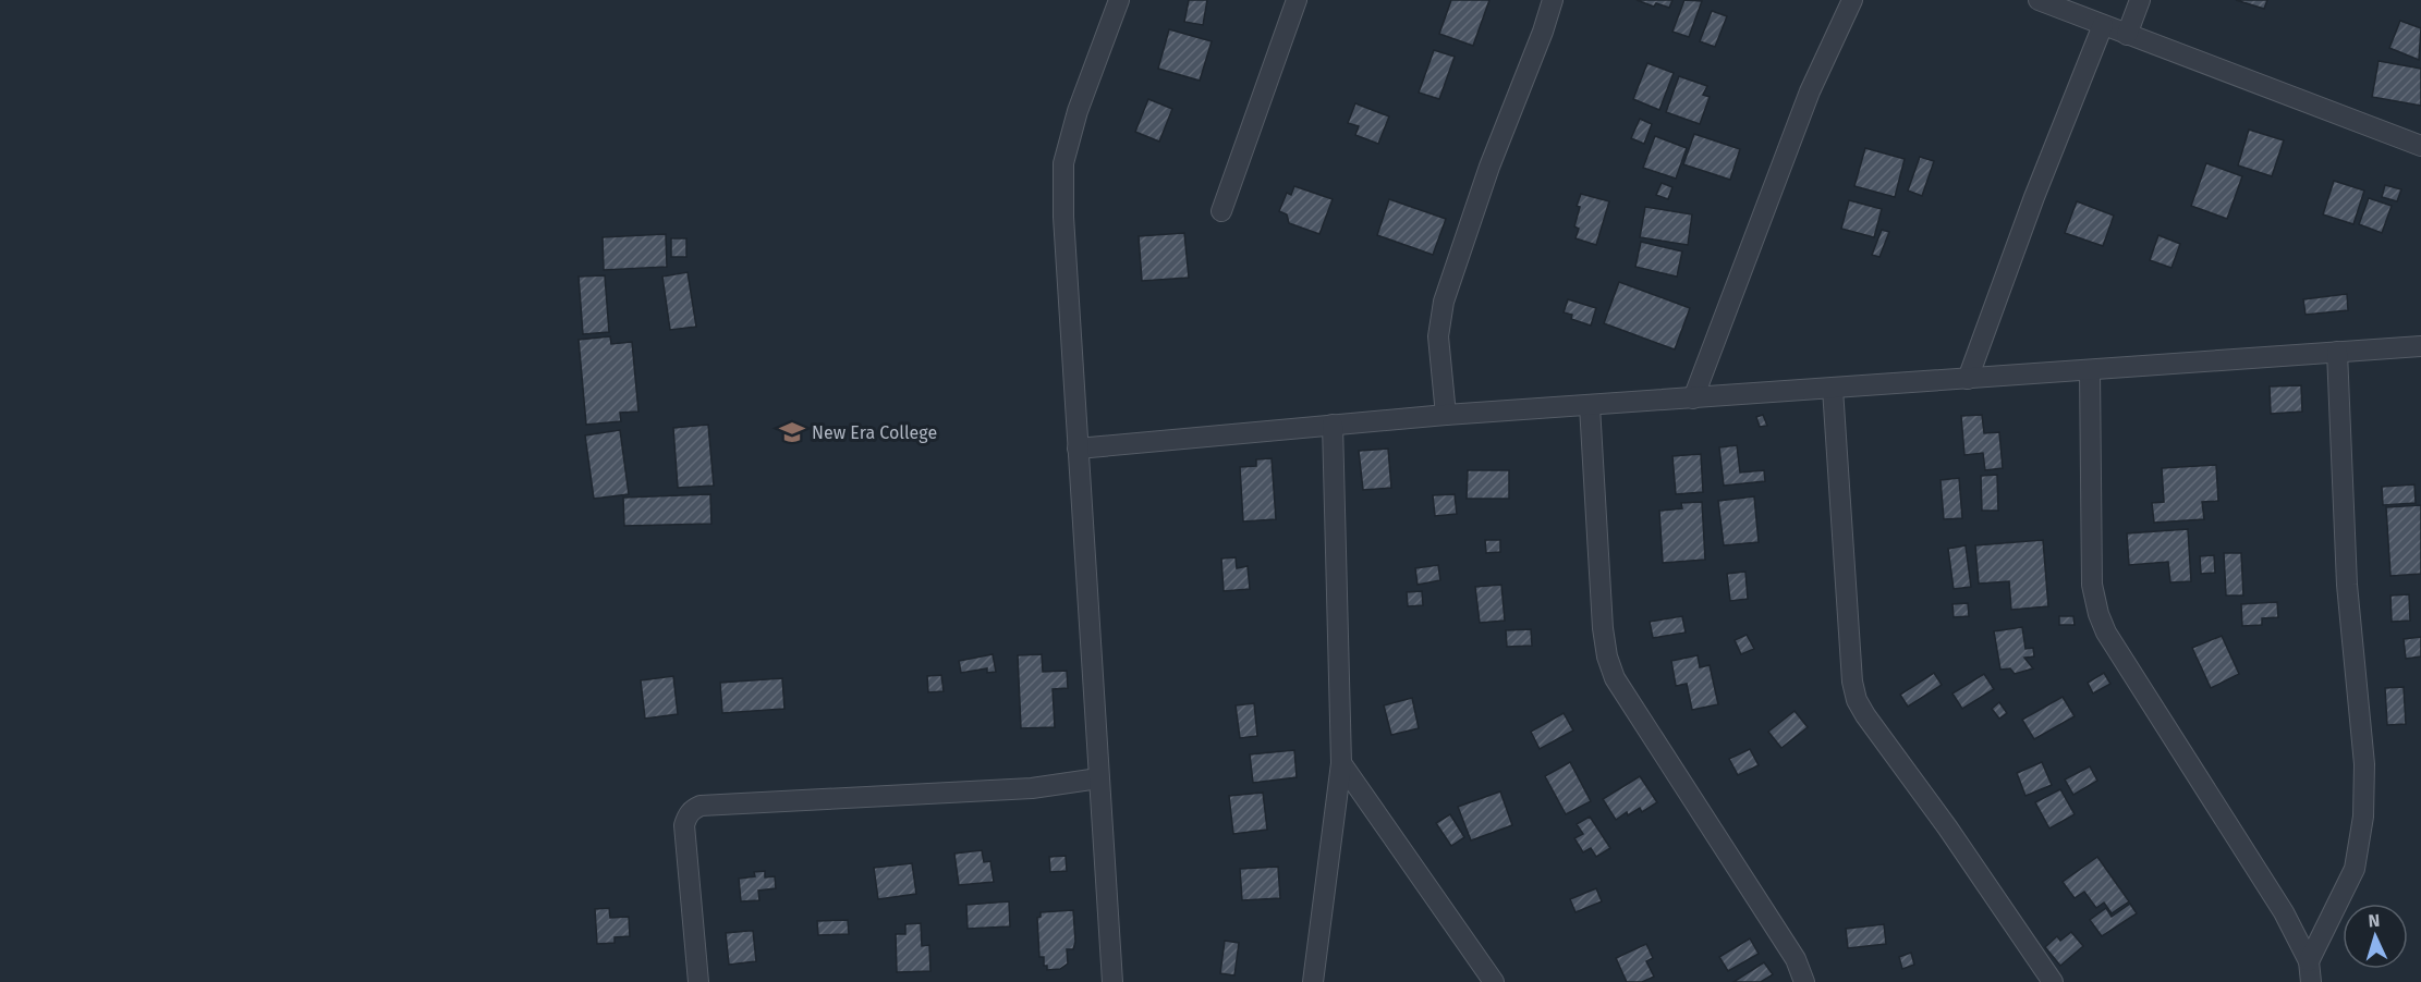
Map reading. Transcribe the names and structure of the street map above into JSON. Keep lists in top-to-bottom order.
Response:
{
  "places": {
    "school or university": ["New Era College"]
  },
  "north": "top"
}
